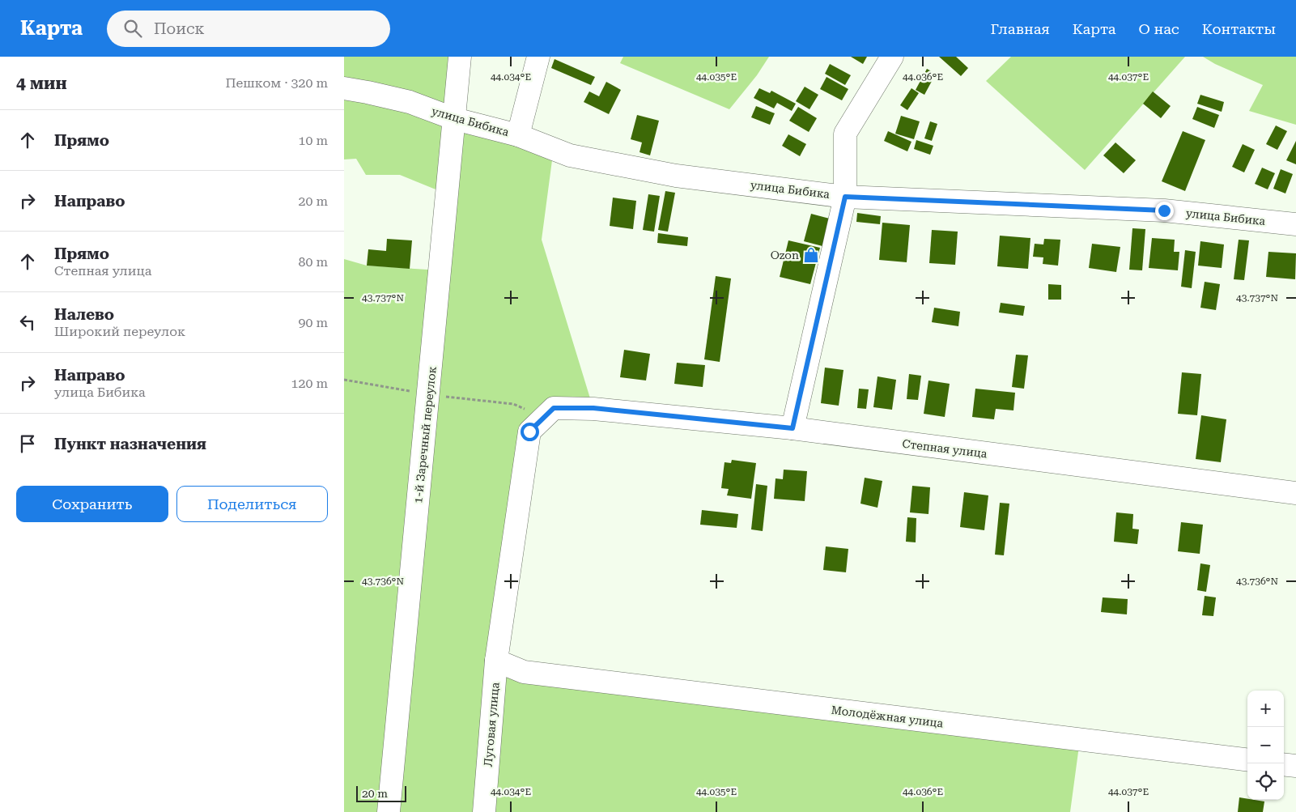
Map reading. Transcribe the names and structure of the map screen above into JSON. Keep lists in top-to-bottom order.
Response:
{
  "streets": {
    "street": [
      "улица Бибика",
      "1-й Заречный переулок",
      "Степная улица",
      "Молодёжная улица",
      "Луговая улица"
    ]
  },
  "crossings": [
    ["улица Бибика", "1-й Заречный переулок"],
    ["Степная улица", "Луговая улица"],
    ["Молодёжная улица", "Луговая улица"]
  ],
  "places": {
    "shop": ["Ozon"]
  },
  "scale_bar": "20 m",
  "page": {
    "header": "Карта",
    "search": "Поиск",
    "nav": [
      "Главная",
      "Карта",
      "О нас",
      "Контакты"
    ],
    "heading": ["4 мин", "Пешком · 320 m"],
    "list": [
      ["Прямо", "10 m"],
      ["Направо", "20 m"],
      ["Прямо", "Степная улица", "80 m"],
      ["Налево", "Широкий переулок", "90 m"],
      ["Направо", "улица Бибика", "120 m"],
      "Пункт назначения"
    ],
    "buttons": ["Сохранить", "Поделиться"],
    "map_buttons": ["+", "−"],
    "scale": "20 m"
  },
  "coordinates": [
    "44.034°E",
    "44.035°E",
    "44.036°E",
    "44.037°E",
    "43.737°N",
    "43.736°N"
  ]
}
